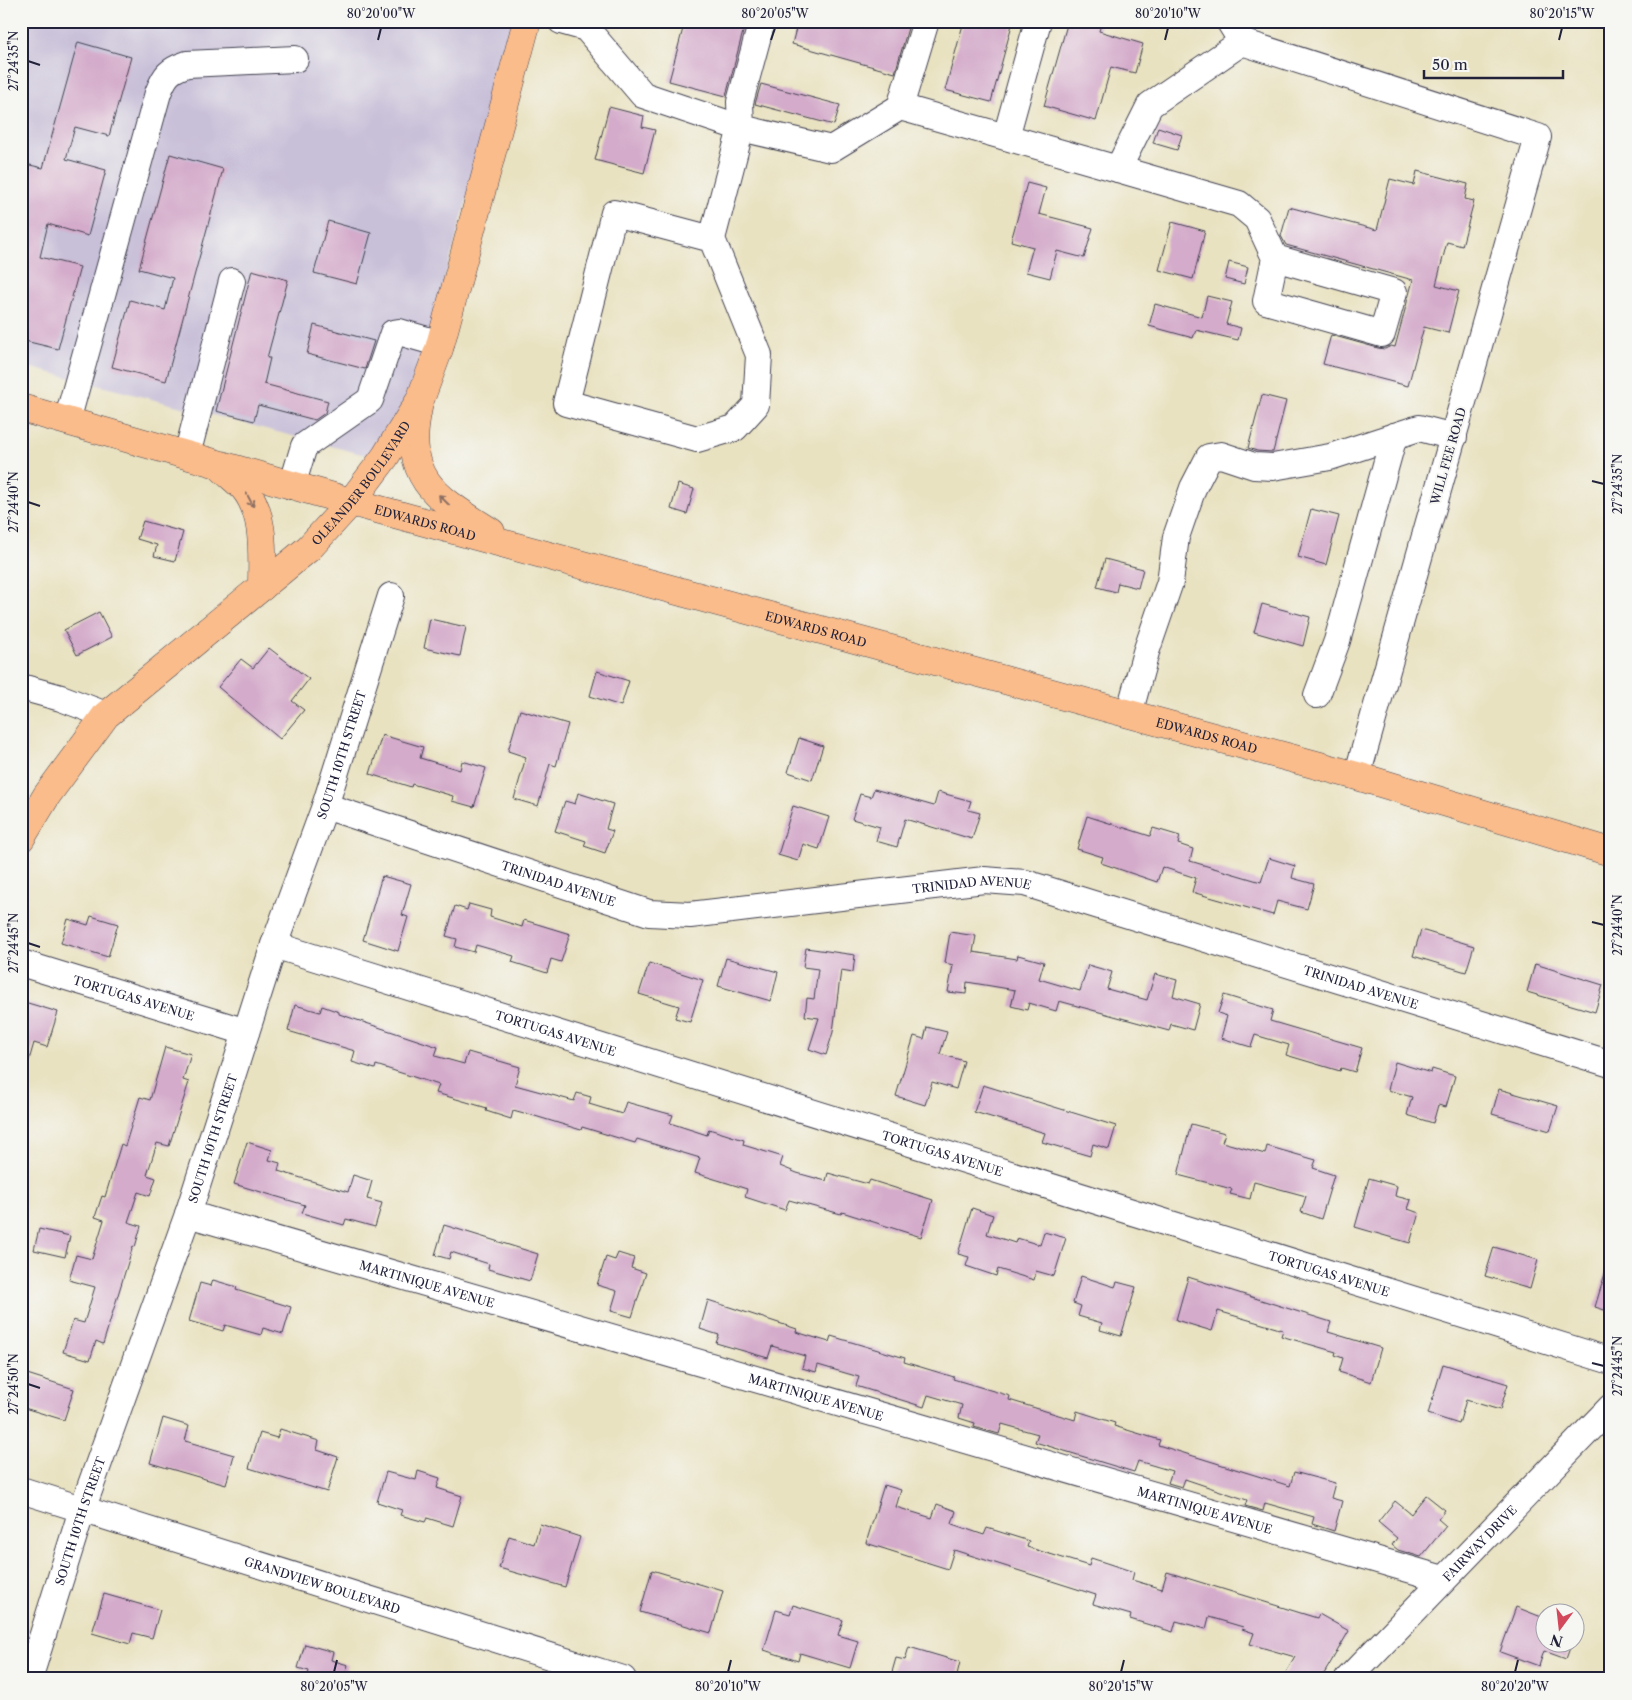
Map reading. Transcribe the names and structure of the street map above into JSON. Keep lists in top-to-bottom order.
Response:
{
  "streets": {
    "main road": ["OLEANDER BOULEVARD", "EDWARDS ROAD"],
    "street": [
      "WILL FEE ROAD",
      "SOUTH 10TH STREET",
      "TRINIDAD AVENUE",
      "TORTUGAS AVENUE",
      "MARTINIQUE AVENUE",
      "FAIRWAY DRIVE",
      "GRANDVIEW BOULEVARD"
    ]
  },
  "crossings": [
    ["WILL FEE ROAD", "EDWARDS ROAD"],
    ["OLEANDER BOULEVARD", "EDWARDS ROAD"],
    ["SOUTH 10TH STREET", "TRINIDAD AVENUE"],
    ["SOUTH 10TH STREET", "TORTUGAS AVENUE"],
    ["SOUTH 10TH STREET", "MARTINIQUE AVENUE"],
    ["SOUTH 10TH STREET", "GRANDVIEW BOULEVARD"],
    ["MARTINIQUE AVENUE", "FAIRWAY DRIVE"]
  ],
  "scale_bar": "50 m",
  "north": "bottom",
  "coordinates": [
    "80°20'00\"W",
    "80°20'05\"W",
    "80°20'10\"W",
    "80°20'15\"W",
    "27°24'35\"N",
    "27°24'40\"N",
    "27°24'45\"N",
    "27°24'50\"N",
    "80°20'20\"W"
  ]
}
